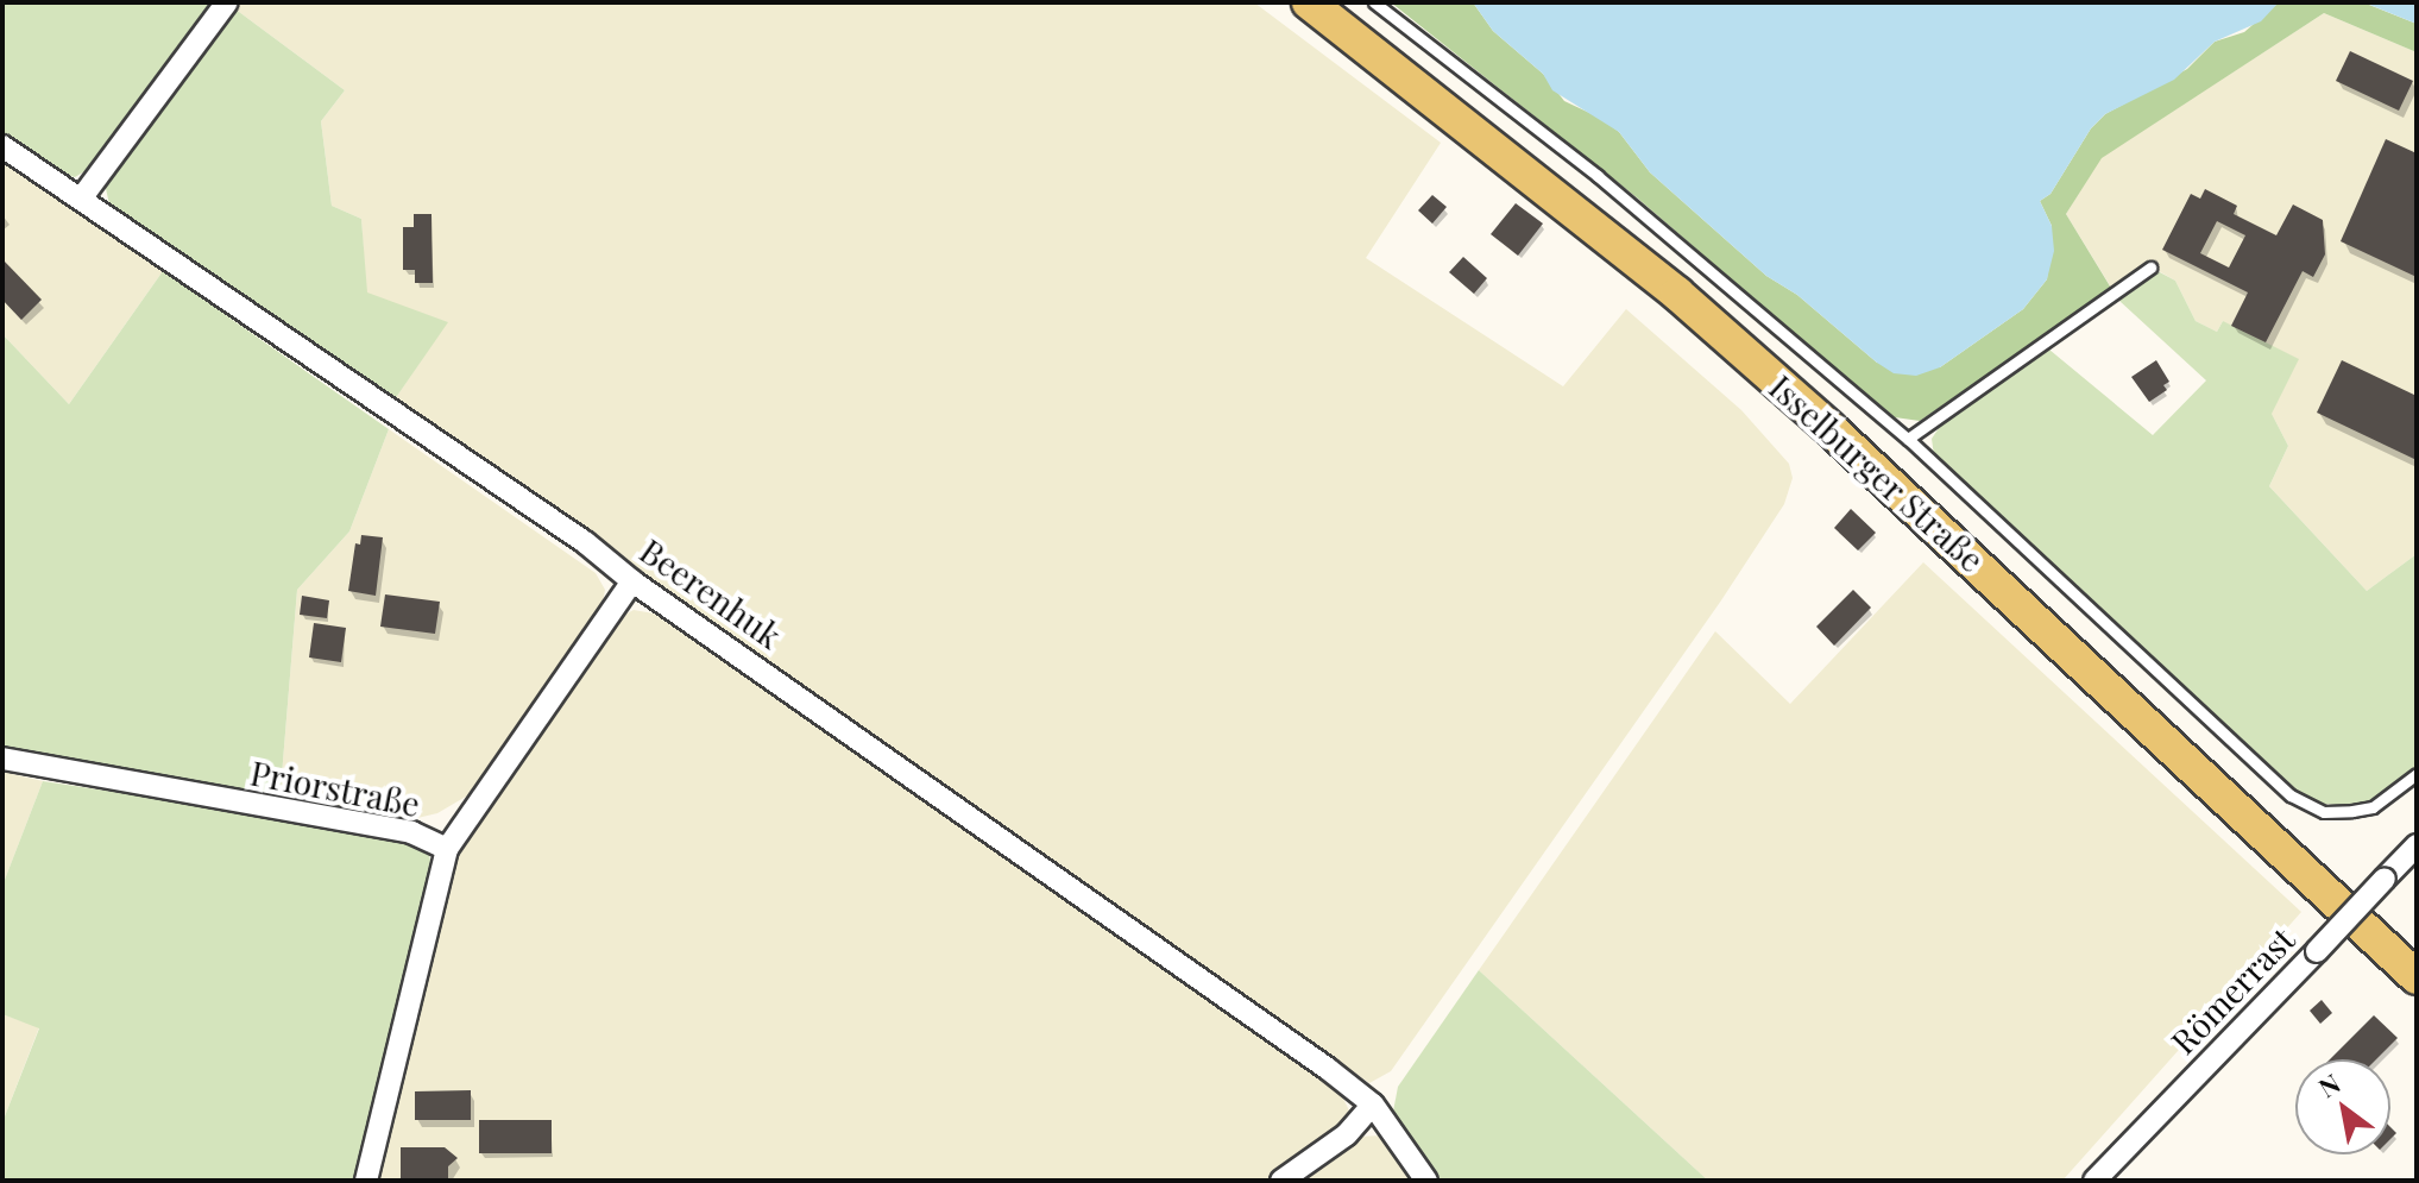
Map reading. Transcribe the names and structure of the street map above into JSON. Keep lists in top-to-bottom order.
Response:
{
  "streets": {
    "main road": ["Isselburger Straße"],
    "street": ["Beerenhuk", "Priorstraße", "Römerrast"]
  },
  "crossings": [
    ["Beerenhuk", "Priorstraße"]
  ],
  "north": "top left"
}
